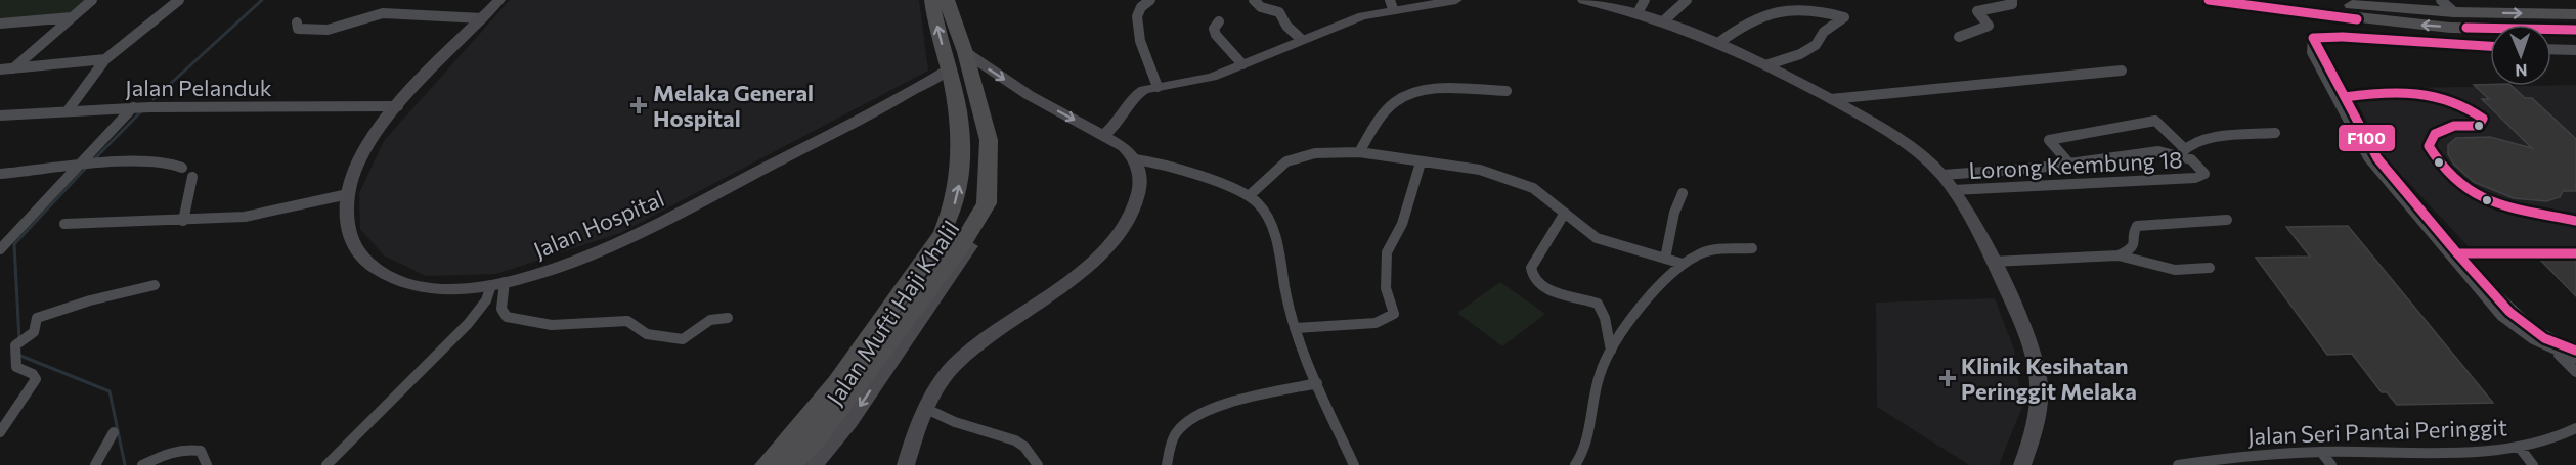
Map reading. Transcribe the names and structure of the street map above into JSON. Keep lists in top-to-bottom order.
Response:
{
  "streets": {
    "highway": ["Jalan Mufti Haji Khalil"],
    "street": [
      "Jalan Pelanduk",
      "Lorong Keembung 18",
      "Jalan Hospital",
      "Jalan Seri Pantai Peringgit"
    ]
  },
  "crossings": [
    ["Jalan Pelanduk", "Jalan Hospital"],
    ["Jalan Hospital", "Jalan Mufti Haji Khalil"]
  ],
  "places": {
    "health": ["Melaka General Hospital", "Klinik Kesihatan Peringgit Melaka"]
  },
  "lines": ["transit line F100"],
  "north": "bottom"
}
